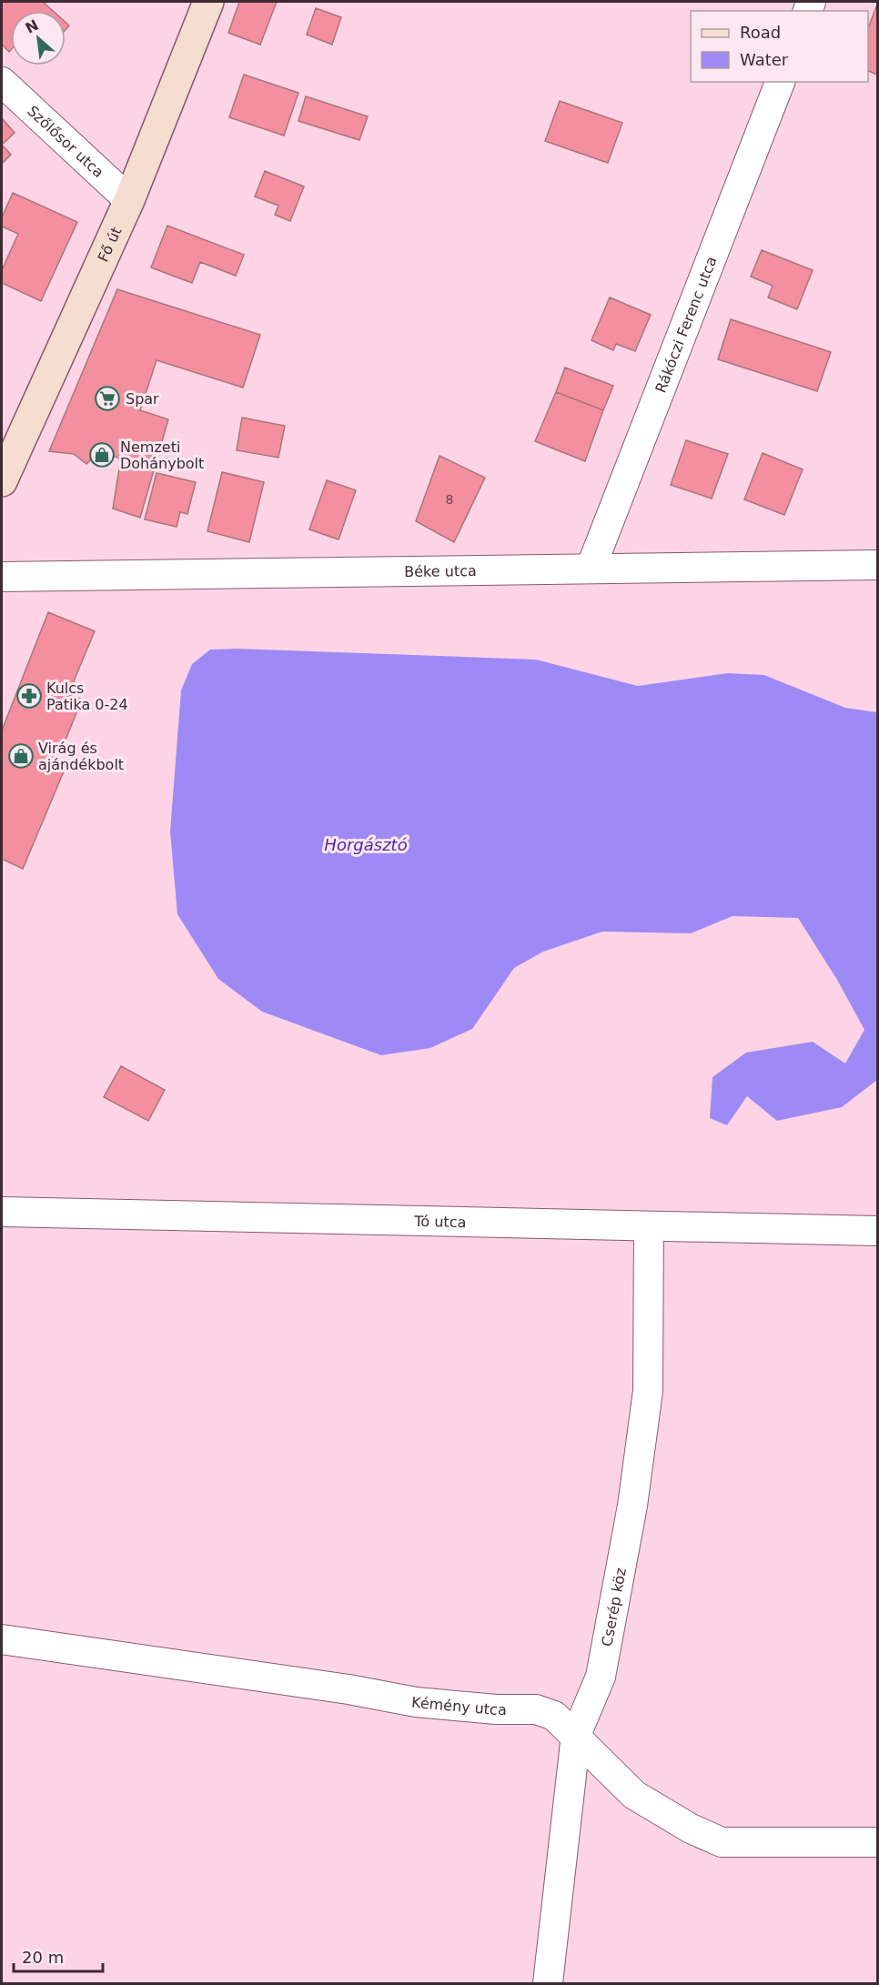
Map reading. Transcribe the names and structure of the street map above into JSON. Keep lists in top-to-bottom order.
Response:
{
  "streets": {
    "main road": ["Fő út"],
    "street": [
      "Szőlősor utca",
      "Rákóczi Ferenc utca",
      "Béke utca",
      "Tó utca",
      "Cserép köz",
      "Kémény utca"
    ]
  },
  "crossings": [
    ["Szőlősor utca", "Fő út"],
    ["Rákóczi Ferenc utca", "Béke utca"],
    ["Tó utca", "Cserép köz"],
    ["Cserép köz", "Kémény utca"]
  ],
  "water": ["Horgásztó"],
  "places": {
    "supermarket": ["Spar"],
    "shop": ["Nemzeti Dohánybolt", "Virág és ajándékbolt"],
    "pharmacy": ["Kulcs Patika 0-24"]
  },
  "house_numbers": ["8"],
  "legend": ["Road", "Water"],
  "scale_bar": "20 m",
  "north": "top left"
}
